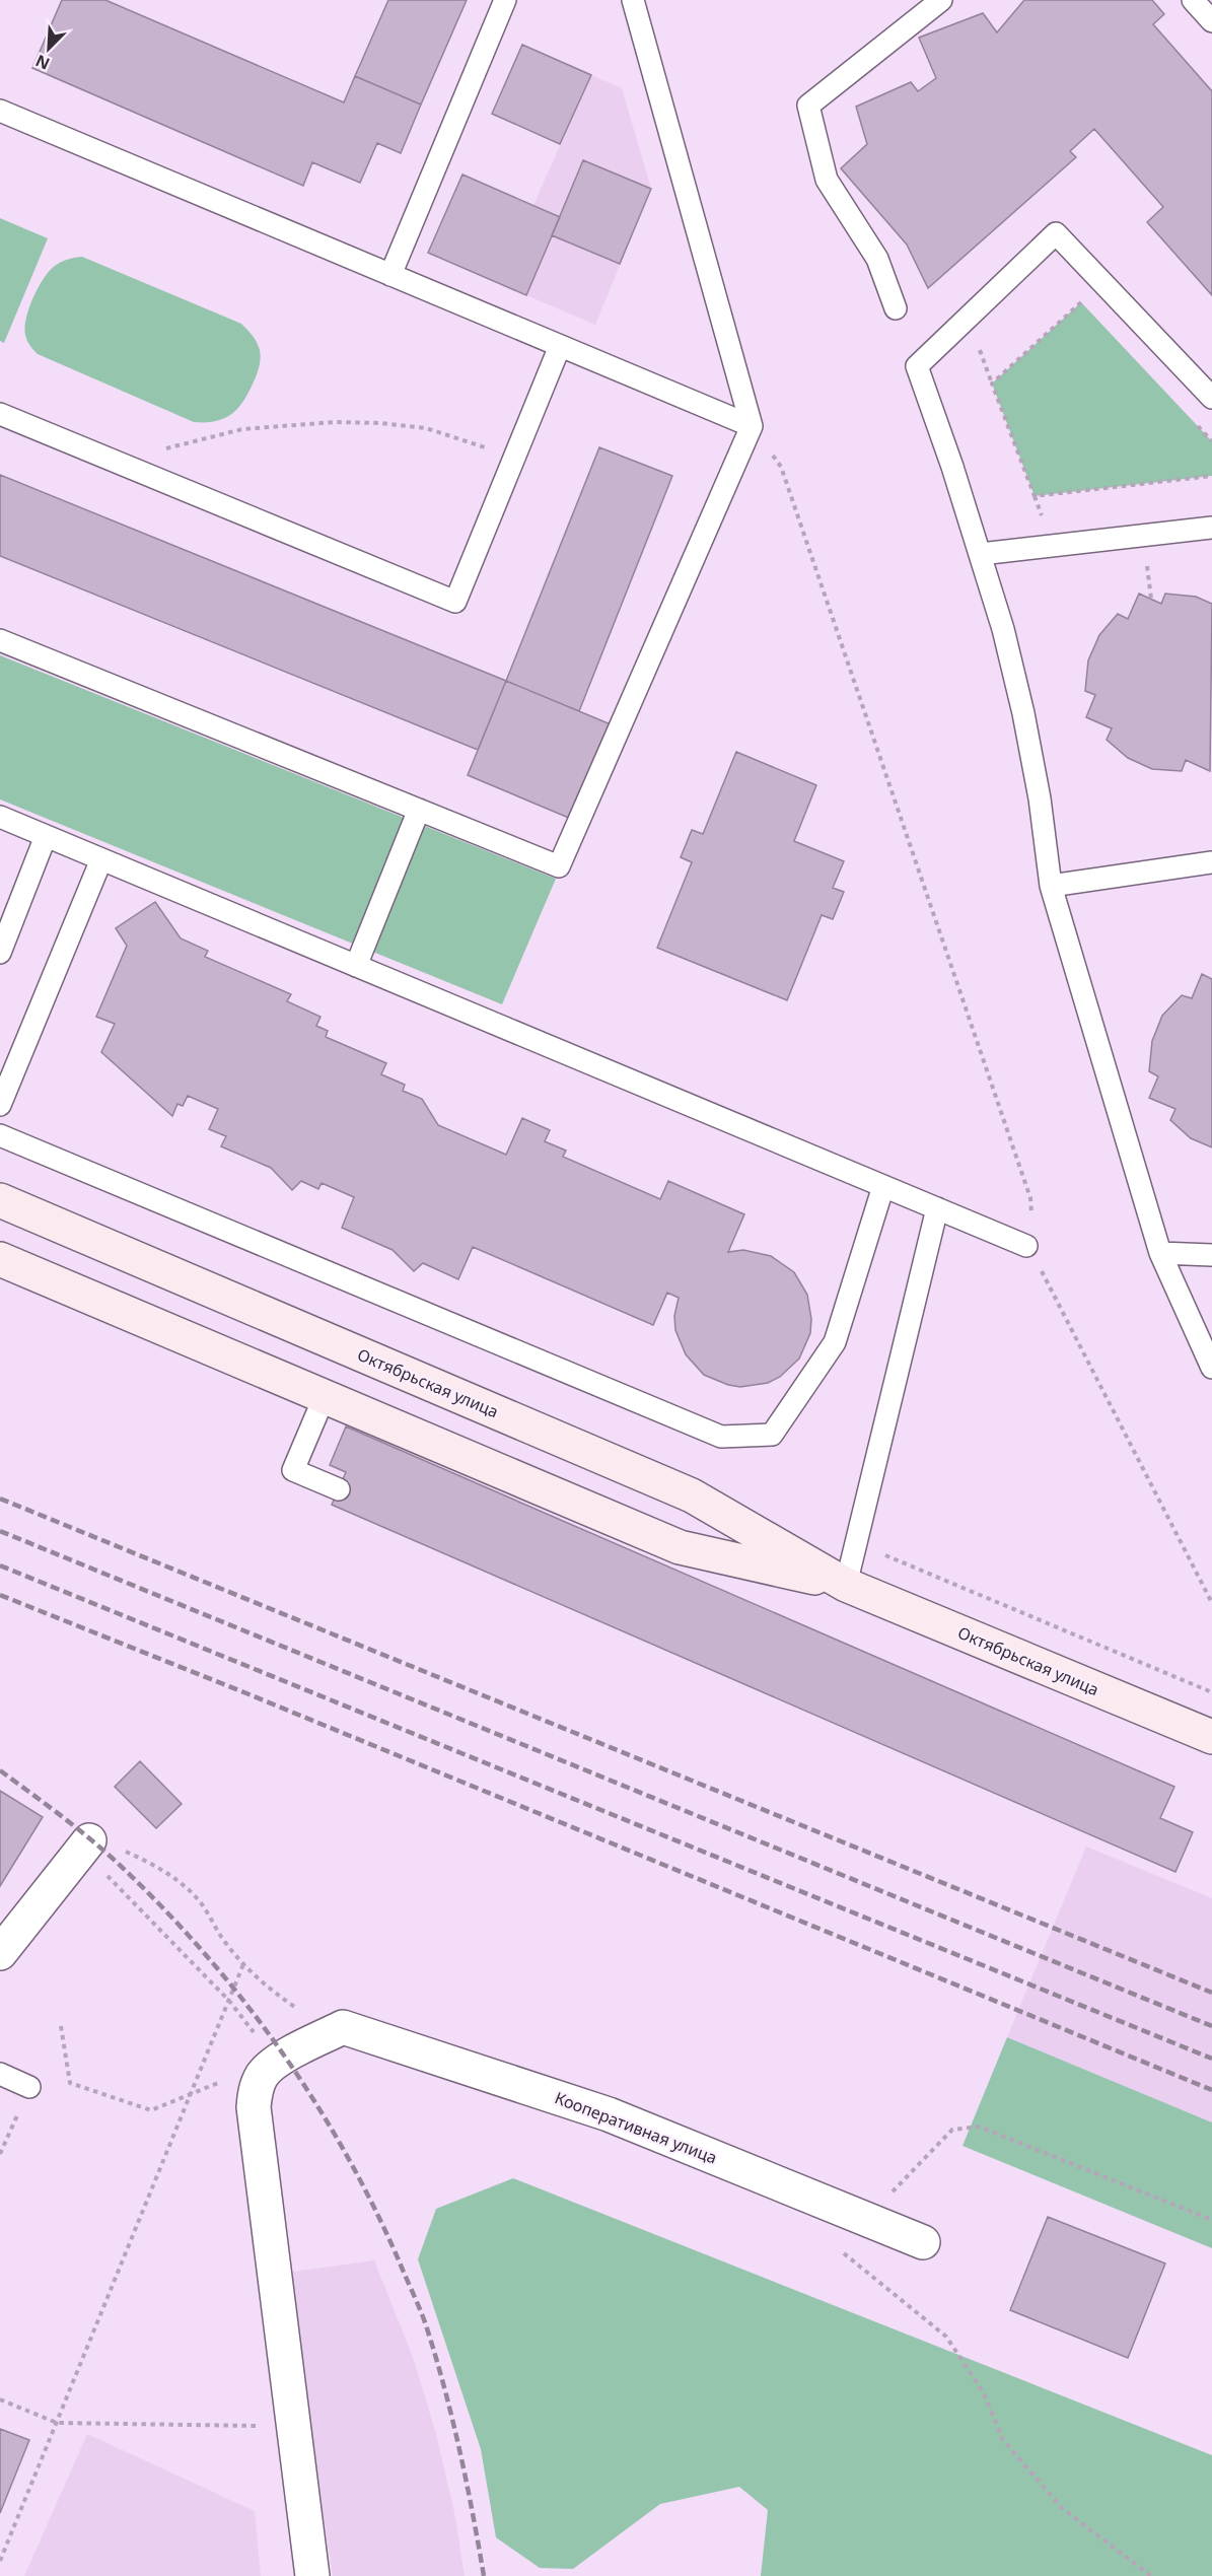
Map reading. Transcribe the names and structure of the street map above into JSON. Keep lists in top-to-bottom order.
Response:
{
  "streets": {
    "main road": ["Октябрьская улица"],
    "street": ["Кооперативная улица"]
  },
  "north": "bottom left"
}
